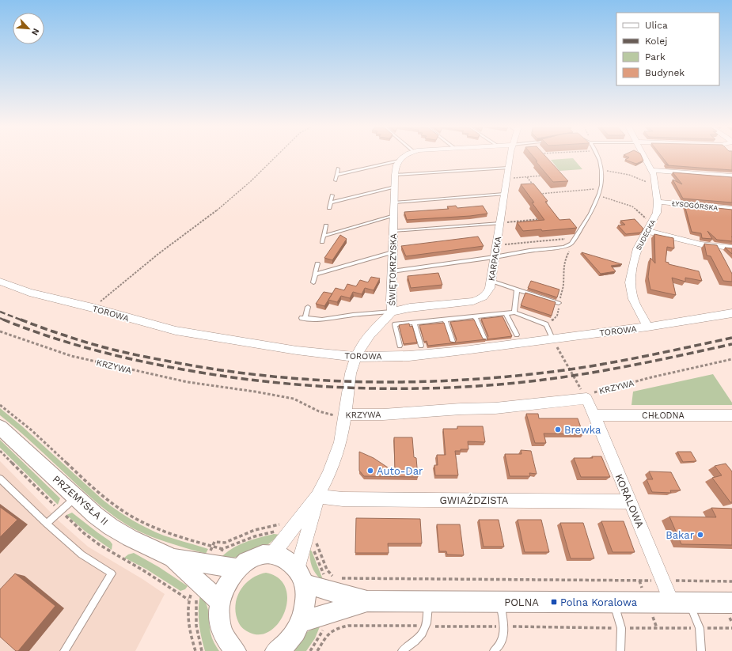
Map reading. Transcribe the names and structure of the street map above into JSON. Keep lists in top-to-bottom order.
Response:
{
  "streets": {
    "street": [
      "ŁYSOGÓRSKA",
      "SUDECKA",
      "KARPACKA",
      "ŚWIĘTOKRZYSKA",
      "TOROWA",
      "KRZYWA",
      "CHŁODNA",
      "PRZEMYSŁA II",
      "GWIAŹDZISTA",
      "KORALOWA",
      "POLNA"
    ]
  },
  "crossings": [
    ["ŁYSOGÓRSKA", "SUDECKA"],
    ["SUDECKA", "TOROWA"],
    ["KARPACKA", "ŚWIĘTOKRZYSKA"],
    ["ŚWIĘTOKRZYSKA", "TOROWA"],
    ["ŚWIĘTOKRZYSKA", "KRZYWA"],
    ["ŚWIĘTOKRZYSKA", "GWIAŹDZISTA"],
    ["ŚWIĘTOKRZYSKA", "POLNA"],
    ["KRZYWA", "KORALOWA"],
    ["CHŁODNA", "KORALOWA"],
    ["GWIAŹDZISTA", "KORALOWA"],
    ["KORALOWA", "POLNA"]
  ],
  "places": {
    "other": ["Brewka", "Auto-Dar", "Bakar"],
    "transit": ["Polna Koralowa"]
  },
  "legend": [
    "Ulica",
    "Kolej",
    "Park",
    "Budynek"
  ],
  "north": "bottom right"
}
